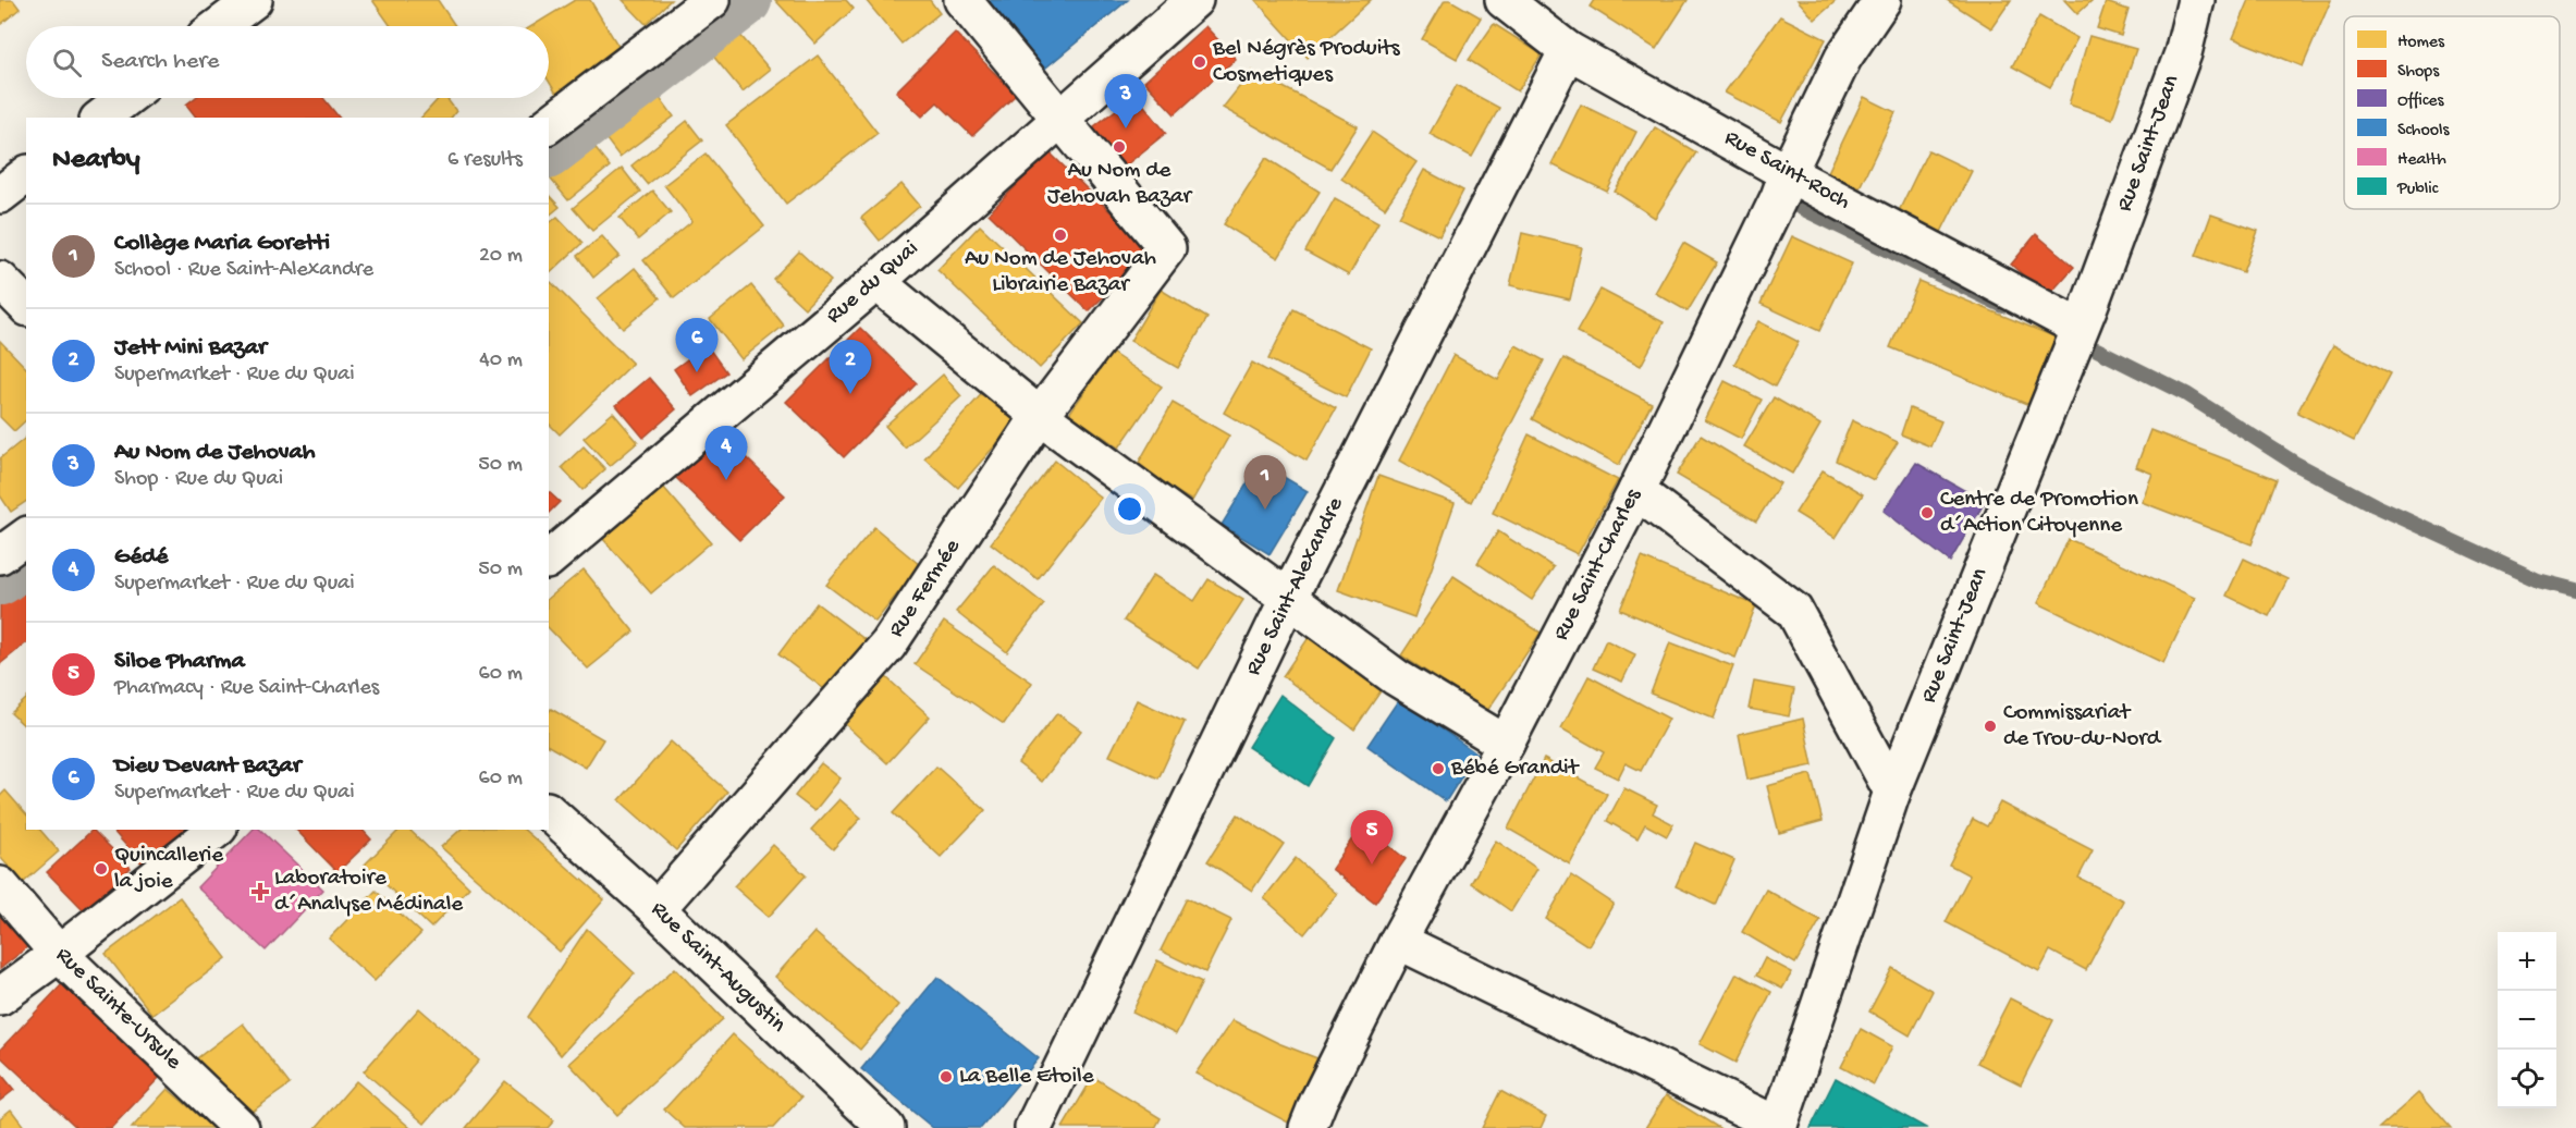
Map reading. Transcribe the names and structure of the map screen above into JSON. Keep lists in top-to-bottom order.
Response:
{
  "streets": {
    "street": [
      "Rue Saint-Jean",
      "Rue Saint-Roch",
      "Rue du Quai",
      "Rue Saint-Charles",
      "Rue Saint-Alexandre",
      "Rue Fermée",
      "Rue Saint-Augustin",
      "Rue Sainte-Ursule"
    ]
  },
  "crossings": [
    ["Rue Saint-Jean", "Rue Saint-Roch"],
    ["Rue Saint-Roch", "Rue Saint-Charles"],
    ["Rue Saint-Roch", "Rue Saint-Alexandre"],
    ["Rue du Quai", "Rue Fermée"],
    ["Rue Fermée", "Rue Saint-Augustin"]
  ],
  "places": {
    "other": [
      "Bel Négrès Produits Cosmetiques",
      "Au Nom de Jehovah Bazar",
      "Au Nom de Jehovah Librairie Bazar",
      "Centre de Promotion d´Action Citoyenne",
      "Commissariat de Trou-du-Nord",
      "Bébé Grandit",
      "Quincallerie la joie",
      "La Belle Etoile"
    ],
    "health": ["Laboratoire d´Analyse Médinale"]
  },
  "legend": [
    "Homes",
    "Shops",
    "Offices",
    "Schools",
    "Health",
    "Public"
  ],
  "page": {
    "search": "Search here",
    "pins": [
      "3",
      "6",
      "2",
      "4",
      "1",
      "5"
    ],
    "heading": ["Nearby", "6 results"],
    "list": [
      {
        "mark": "1",
        "name": "Collège Maria Goretti",
        "note": "School · Rue Saint-Alexandre",
        "value": "20 m"
      },
      {
        "mark": "2",
        "name": "Jett Mini Bazar",
        "note": "Supermarket · Rue du Quai",
        "value": "40 m"
      },
      {
        "mark": "3",
        "name": "Au Nom de Jehovah",
        "note": "Shop · Rue du Quai",
        "value": "50 m"
      },
      {
        "mark": "4",
        "name": "Gédé",
        "note": "Supermarket · Rue du Quai",
        "value": "50 m"
      },
      {
        "mark": "5",
        "name": "Siloe Pharma",
        "note": "Pharmacy · Rue Saint-Charles",
        "value": "60 m"
      },
      {
        "mark": "6",
        "name": "Dieu Devant Bazar",
        "note": "Supermarket · Rue du Quai",
        "value": "60 m"
      }
    ],
    "map_buttons": ["+", "−"]
  }
}
